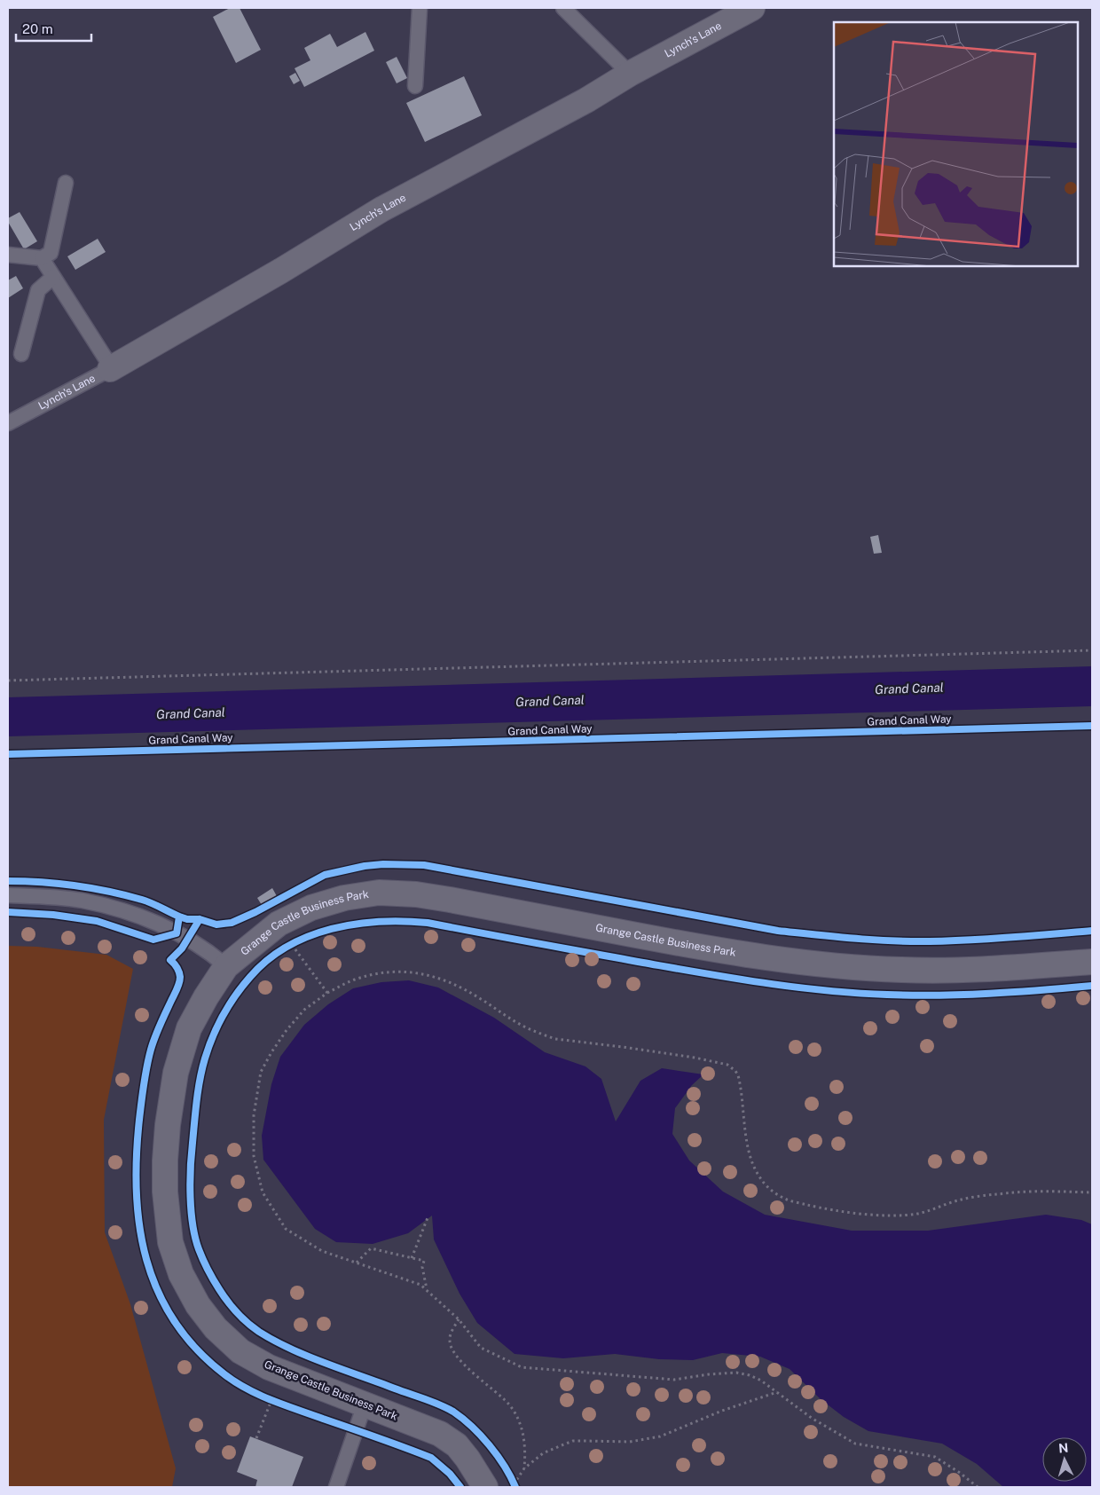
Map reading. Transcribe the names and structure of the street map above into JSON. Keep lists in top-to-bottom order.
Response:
{
  "streets": {
    "street": ["Lynch's Lane", "Grange Castle Business Park"],
    "cycle path": ["Grand Canal Way"]
  },
  "water": ["Grand Canal"],
  "scale_bar": "20 m",
  "north": "top"
}
